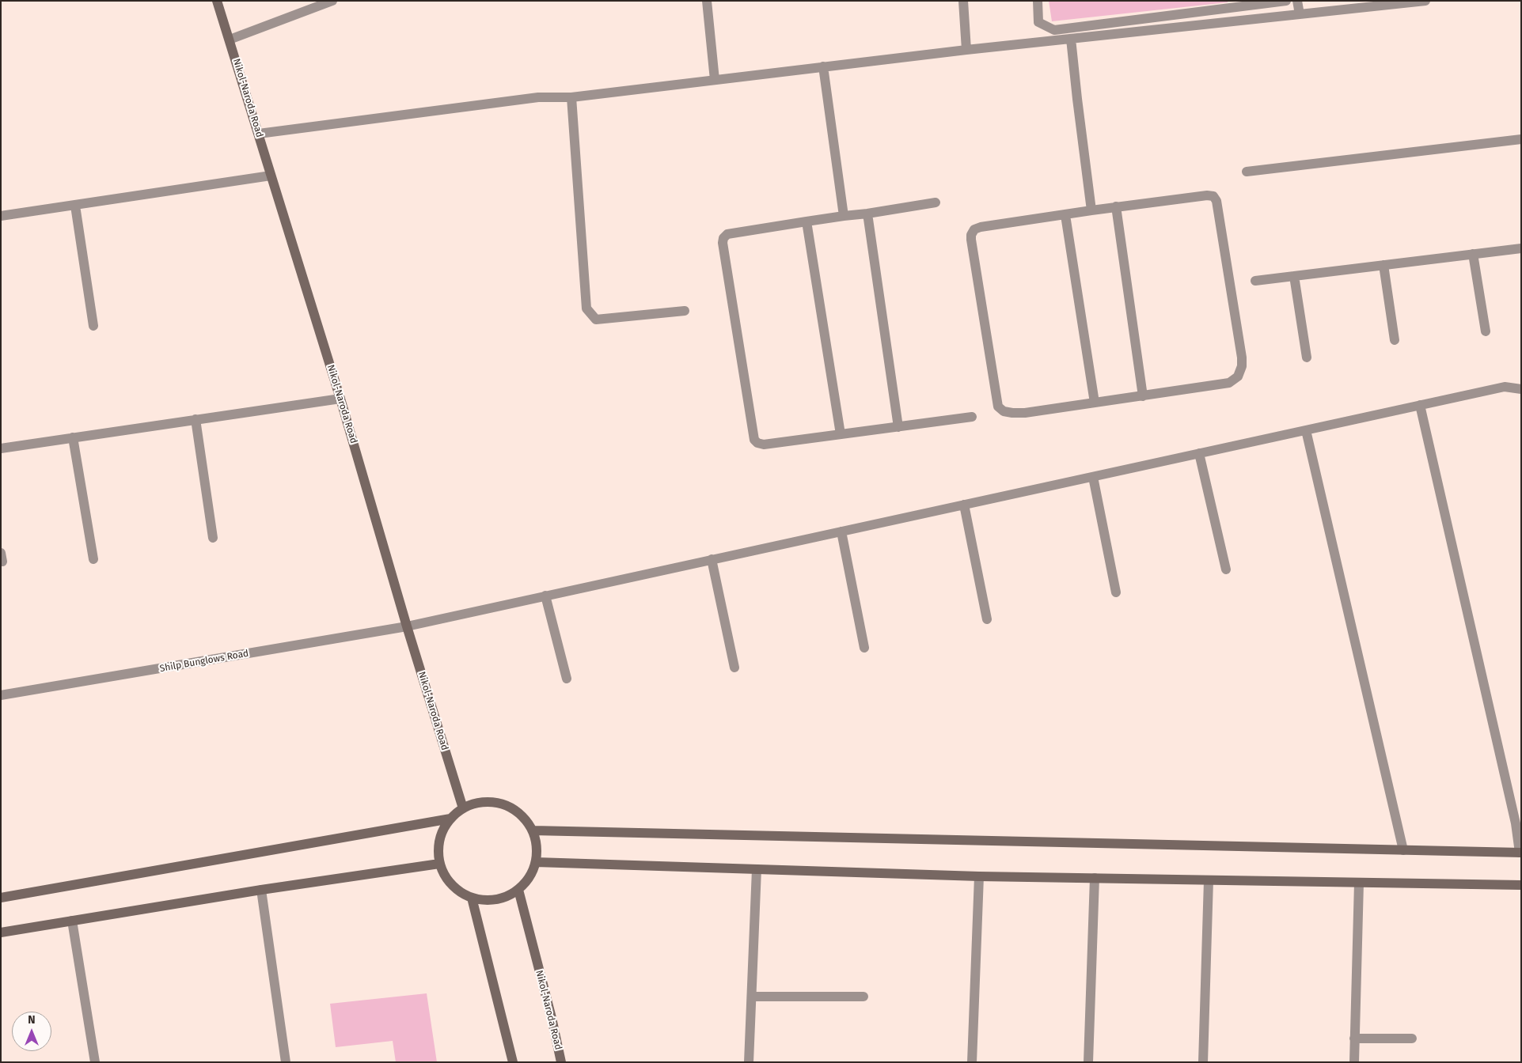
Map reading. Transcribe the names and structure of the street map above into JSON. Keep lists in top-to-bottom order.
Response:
{
  "streets": {
    "street": ["Nikol-Naroda Road", "Shilp Bunglows Road"]
  },
  "crossings": [
    ["Nikol-Naroda Road", "Shilp Bunglows Road"]
  ],
  "north": "top"
}
